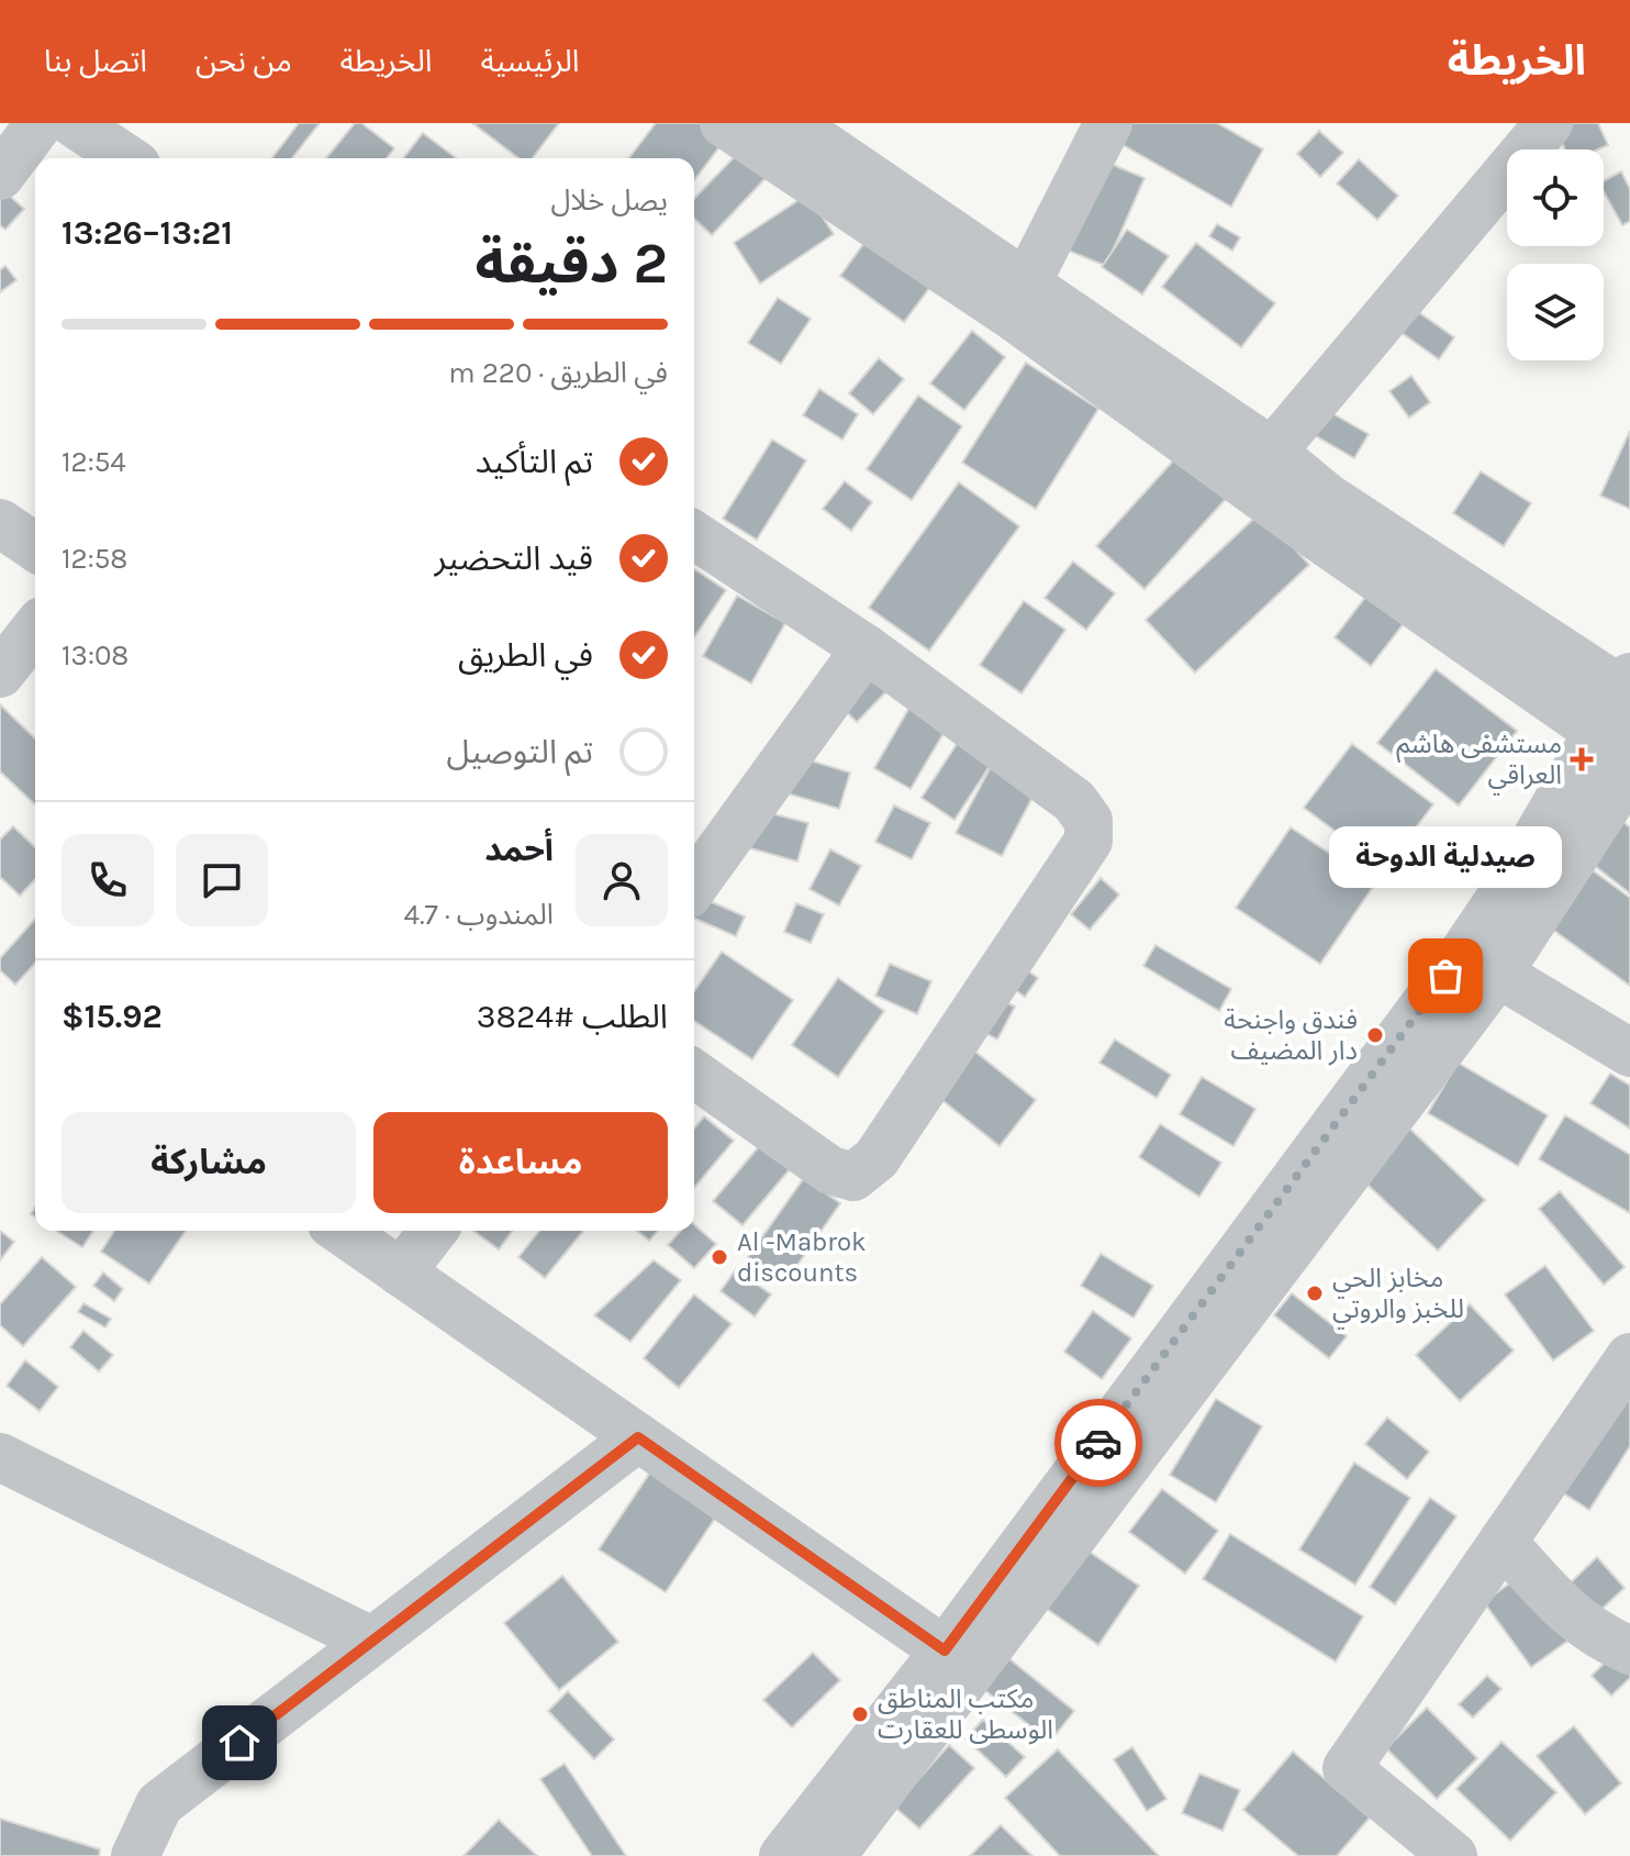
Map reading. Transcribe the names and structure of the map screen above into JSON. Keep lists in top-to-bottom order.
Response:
{
  "places": {
    "health": ["مستشفى هاشم العراقي"],
    "other": [
      "صيدلية الدوحة",
      "فندق واجنحة دار المضيف",
      "Al -Mabrok discounts",
      "مخابز الحي للخبز والروتي",
      "مكتب المناطق الوسطى للعقارت"
    ]
  },
  "page": {
    "header": "الخريطة",
    "nav": [
      "الرئيسية",
      "الخريطة",
      "من نحن",
      "اتصل بنا"
    ],
    "heading": ["2 دقيقة", "يصل خلال", "13:21–13:26"],
    "panel": [
      "أحمد",
      "المندوب · 4.7",
      "الطلب #3824",
      "$15.92"
    ],
    "bar": "في الطريق · 220 m",
    "list": [
      ["تم التأكيد", "12:54"],
      ["قيد التحضير", "12:58"],
      ["في الطريق", "13:08"],
      "تم التوصيل"
    ],
    "bubble": "صيدلية الدوحة",
    "buttons": ["مساعدة", "مشاركة"]
  }
}
